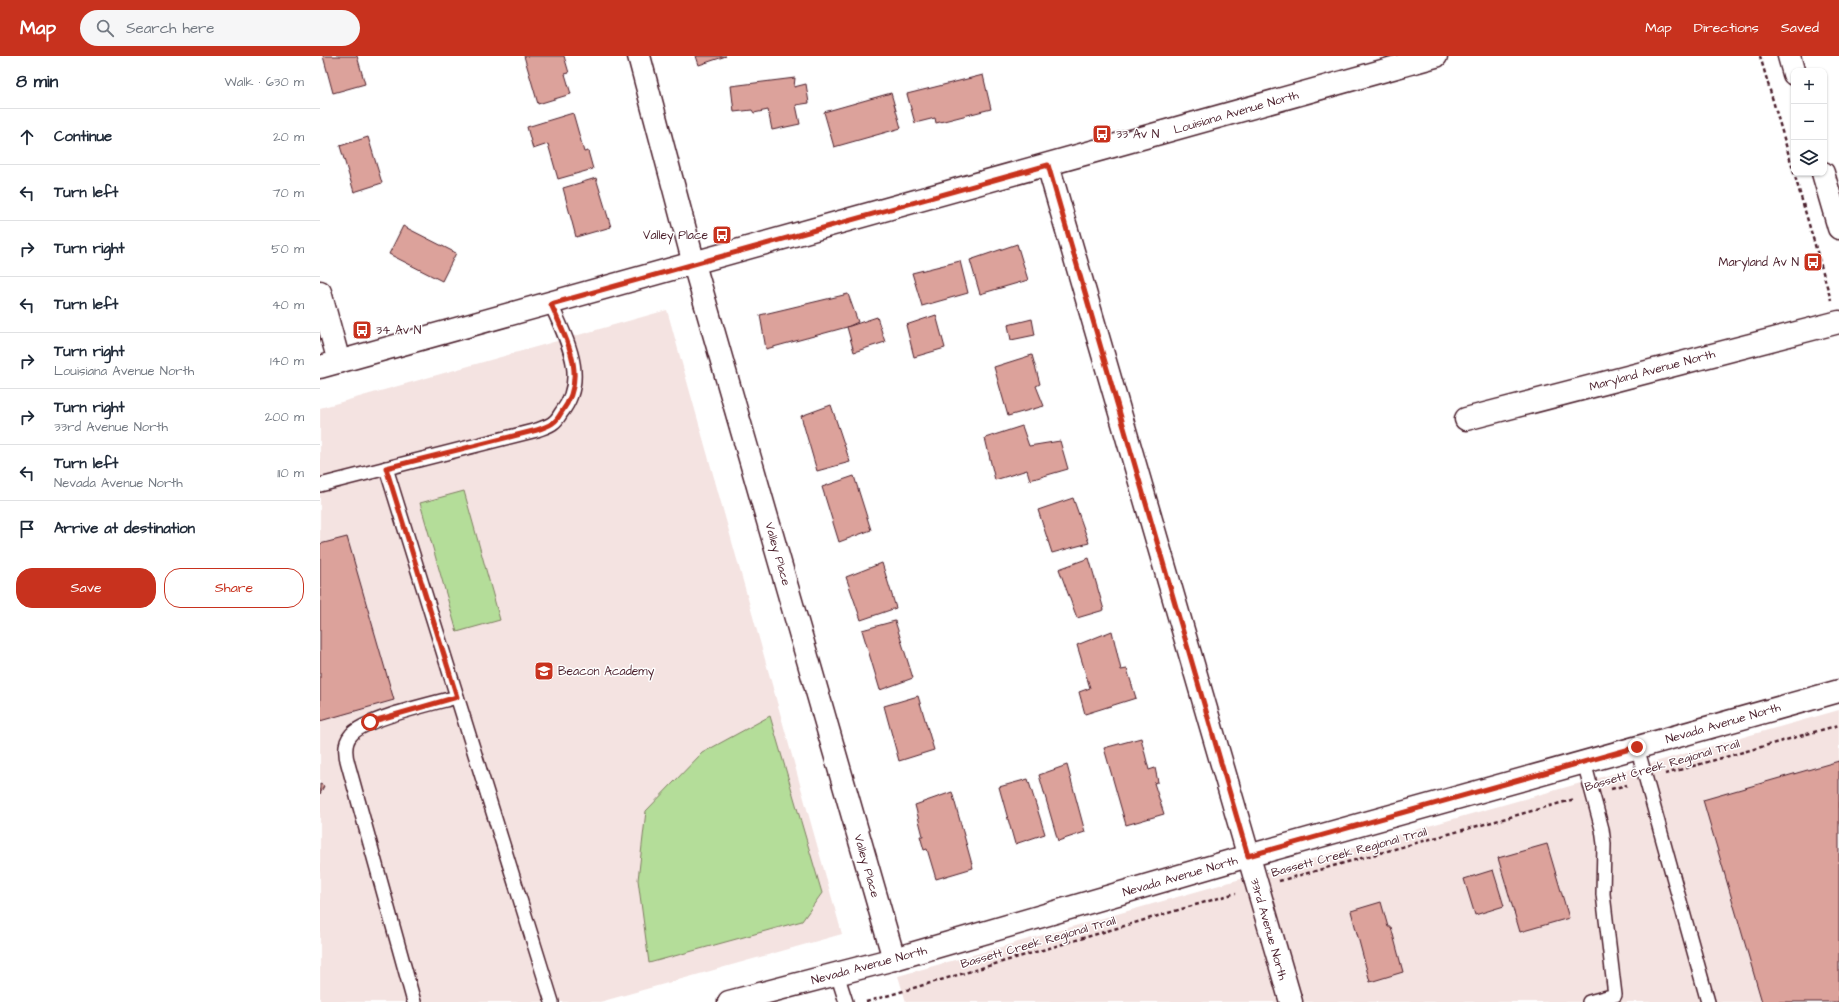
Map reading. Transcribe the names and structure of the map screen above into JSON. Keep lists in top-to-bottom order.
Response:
{
  "streets": {
    "street": [
      "Louisiana Avenue North",
      "Maryland Avenue North",
      "Valley Place",
      "Nevada Avenue North",
      "33rd Avenue North"
    ],
    "path": ["Bassett Creek Regional Trail"]
  },
  "crossings": [
    ["Louisiana Avenue North", "Valley Place"],
    ["Louisiana Avenue North", "33rd Avenue North"],
    ["Valley Place", "Nevada Avenue North"],
    ["Nevada Avenue North", "33rd Avenue North"],
    ["Bassett Creek Regional Trail", "33rd Avenue North"]
  ],
  "places": {
    "bus stop": [
      "33 Av N",
      "Valley Place",
      "Maryland Av N",
      "34 Av N"
    ],
    "school or university": ["Beacon Academy"]
  },
  "page": {
    "header": "Map",
    "search": "Search here",
    "nav": ["Map", "Directions", "Saved"],
    "heading": ["8 min", "Walk · 630 m"],
    "map_buttons": ["+", "−"],
    "list": [
      ["Continue", "20 m"],
      ["Turn left", "70 m"],
      ["Turn right", "50 m"],
      ["Turn left", "40 m"],
      ["Turn right", "Louisiana Avenue North", "140 m"],
      ["Turn right", "33rd Avenue North", "200 m"],
      ["Turn left", "Nevada Avenue North", "110 m"],
      "Arrive at destination"
    ],
    "buttons": ["Save", "Share"]
  }
}
